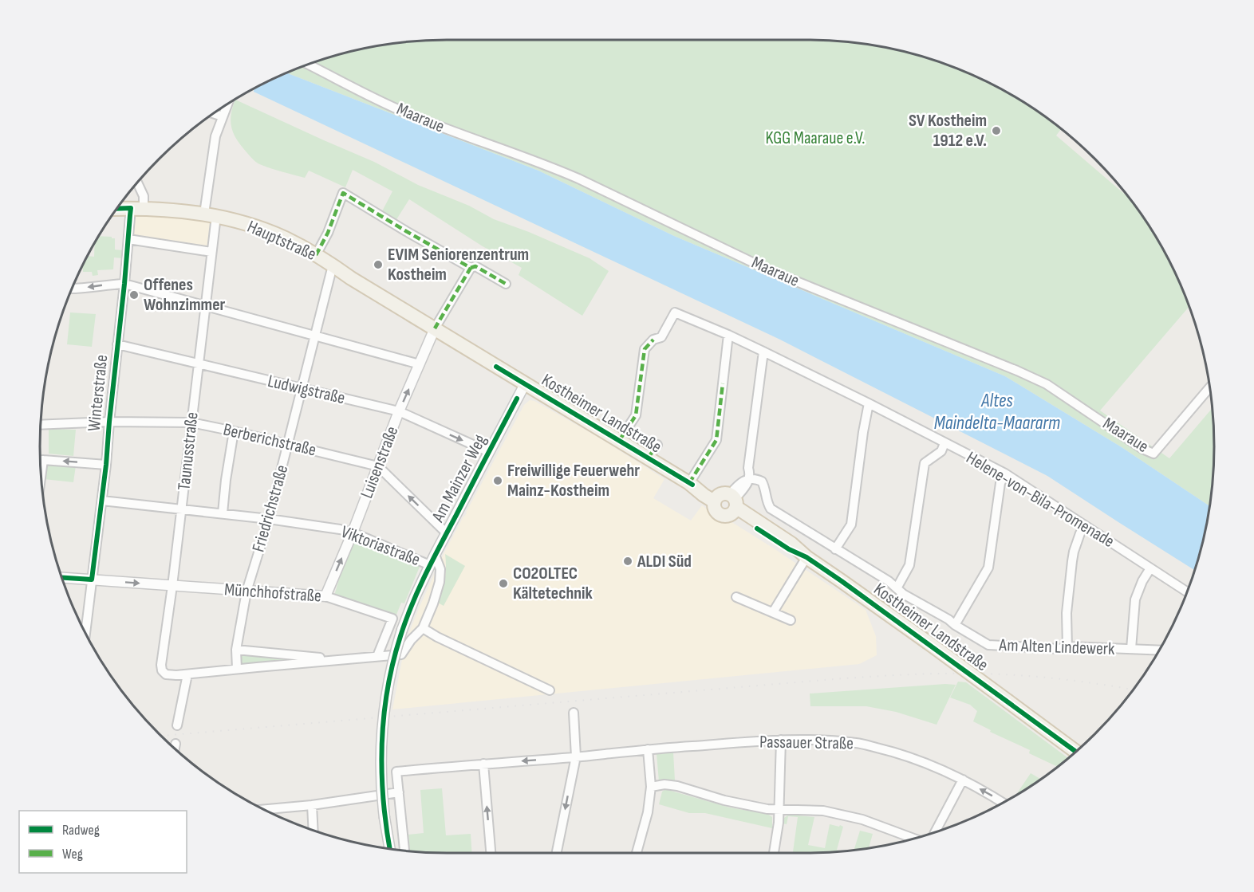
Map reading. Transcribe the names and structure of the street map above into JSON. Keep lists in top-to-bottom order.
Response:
{
  "streets": {
    "main road": ["Hauptstraße", "Kostheimer Landstraße"],
    "street": [
      "Maaraue",
      "Ludwigstraße",
      "Winterstraße",
      "Berberichstraße",
      "Taunusstraße",
      "Luisenstraße",
      "Am Mainzer Weg",
      "Helene-von-Bila-Promenade",
      "Friedrichstraße",
      "Viktoriastraße",
      "Münchhofstraße",
      "Am Alten Lindewerk",
      "Passauer Straße"
    ]
  },
  "crossings": [
    ["Hauptstraße", "Winterstraße"],
    ["Hauptstraße", "Kostheimer Landstraße"],
    ["Hauptstraße", "Taunusstraße"],
    ["Hauptstraße", "Luisenstraße"],
    ["Hauptstraße", "Friedrichstraße"],
    ["Ludwigstraße", "Winterstraße"],
    ["Ludwigstraße", "Taunusstraße"],
    ["Ludwigstraße", "Luisenstraße"],
    ["Ludwigstraße", "Am Mainzer Weg"],
    ["Ludwigstraße", "Friedrichstraße"],
    ["Winterstraße", "Berberichstraße"],
    ["Winterstraße", "Viktoriastraße"],
    ["Winterstraße", "Münchhofstraße"],
    ["Kostheimer Landstraße", "Luisenstraße"],
    ["Kostheimer Landstraße", "Am Mainzer Weg"],
    ["Kostheimer Landstraße", "Helene-von-Bila-Promenade"],
    ["Berberichstraße", "Taunusstraße"],
    ["Berberichstraße", "Luisenstraße"],
    ["Berberichstraße", "Friedrichstraße"],
    ["Taunusstraße", "Viktoriastraße"],
    ["Taunusstraße", "Münchhofstraße"],
    ["Luisenstraße", "Viktoriastraße"],
    ["Luisenstraße", "Münchhofstraße"],
    ["Am Mainzer Weg", "Viktoriastraße"],
    ["Friedrichstraße", "Viktoriastraße"],
    ["Friedrichstraße", "Münchhofstraße"]
  ],
  "one_way": ["Luisenstraße"],
  "water": ["Altes Maindelta-Maararm"],
  "parks": ["KGG Maaraue e.V."],
  "places": [
    "SV Kostheim 1912 e.V.",
    "EVIM Seniorenzentrum Kostheim",
    "Offenes Wohnzimmer",
    "Freiwillige Feuerwehr Mainz-Kostheim",
    "ALDI Süd",
    "CO2OLTEC Kältetechnik"
  ],
  "legend": ["Radweg", "Weg"]
}
